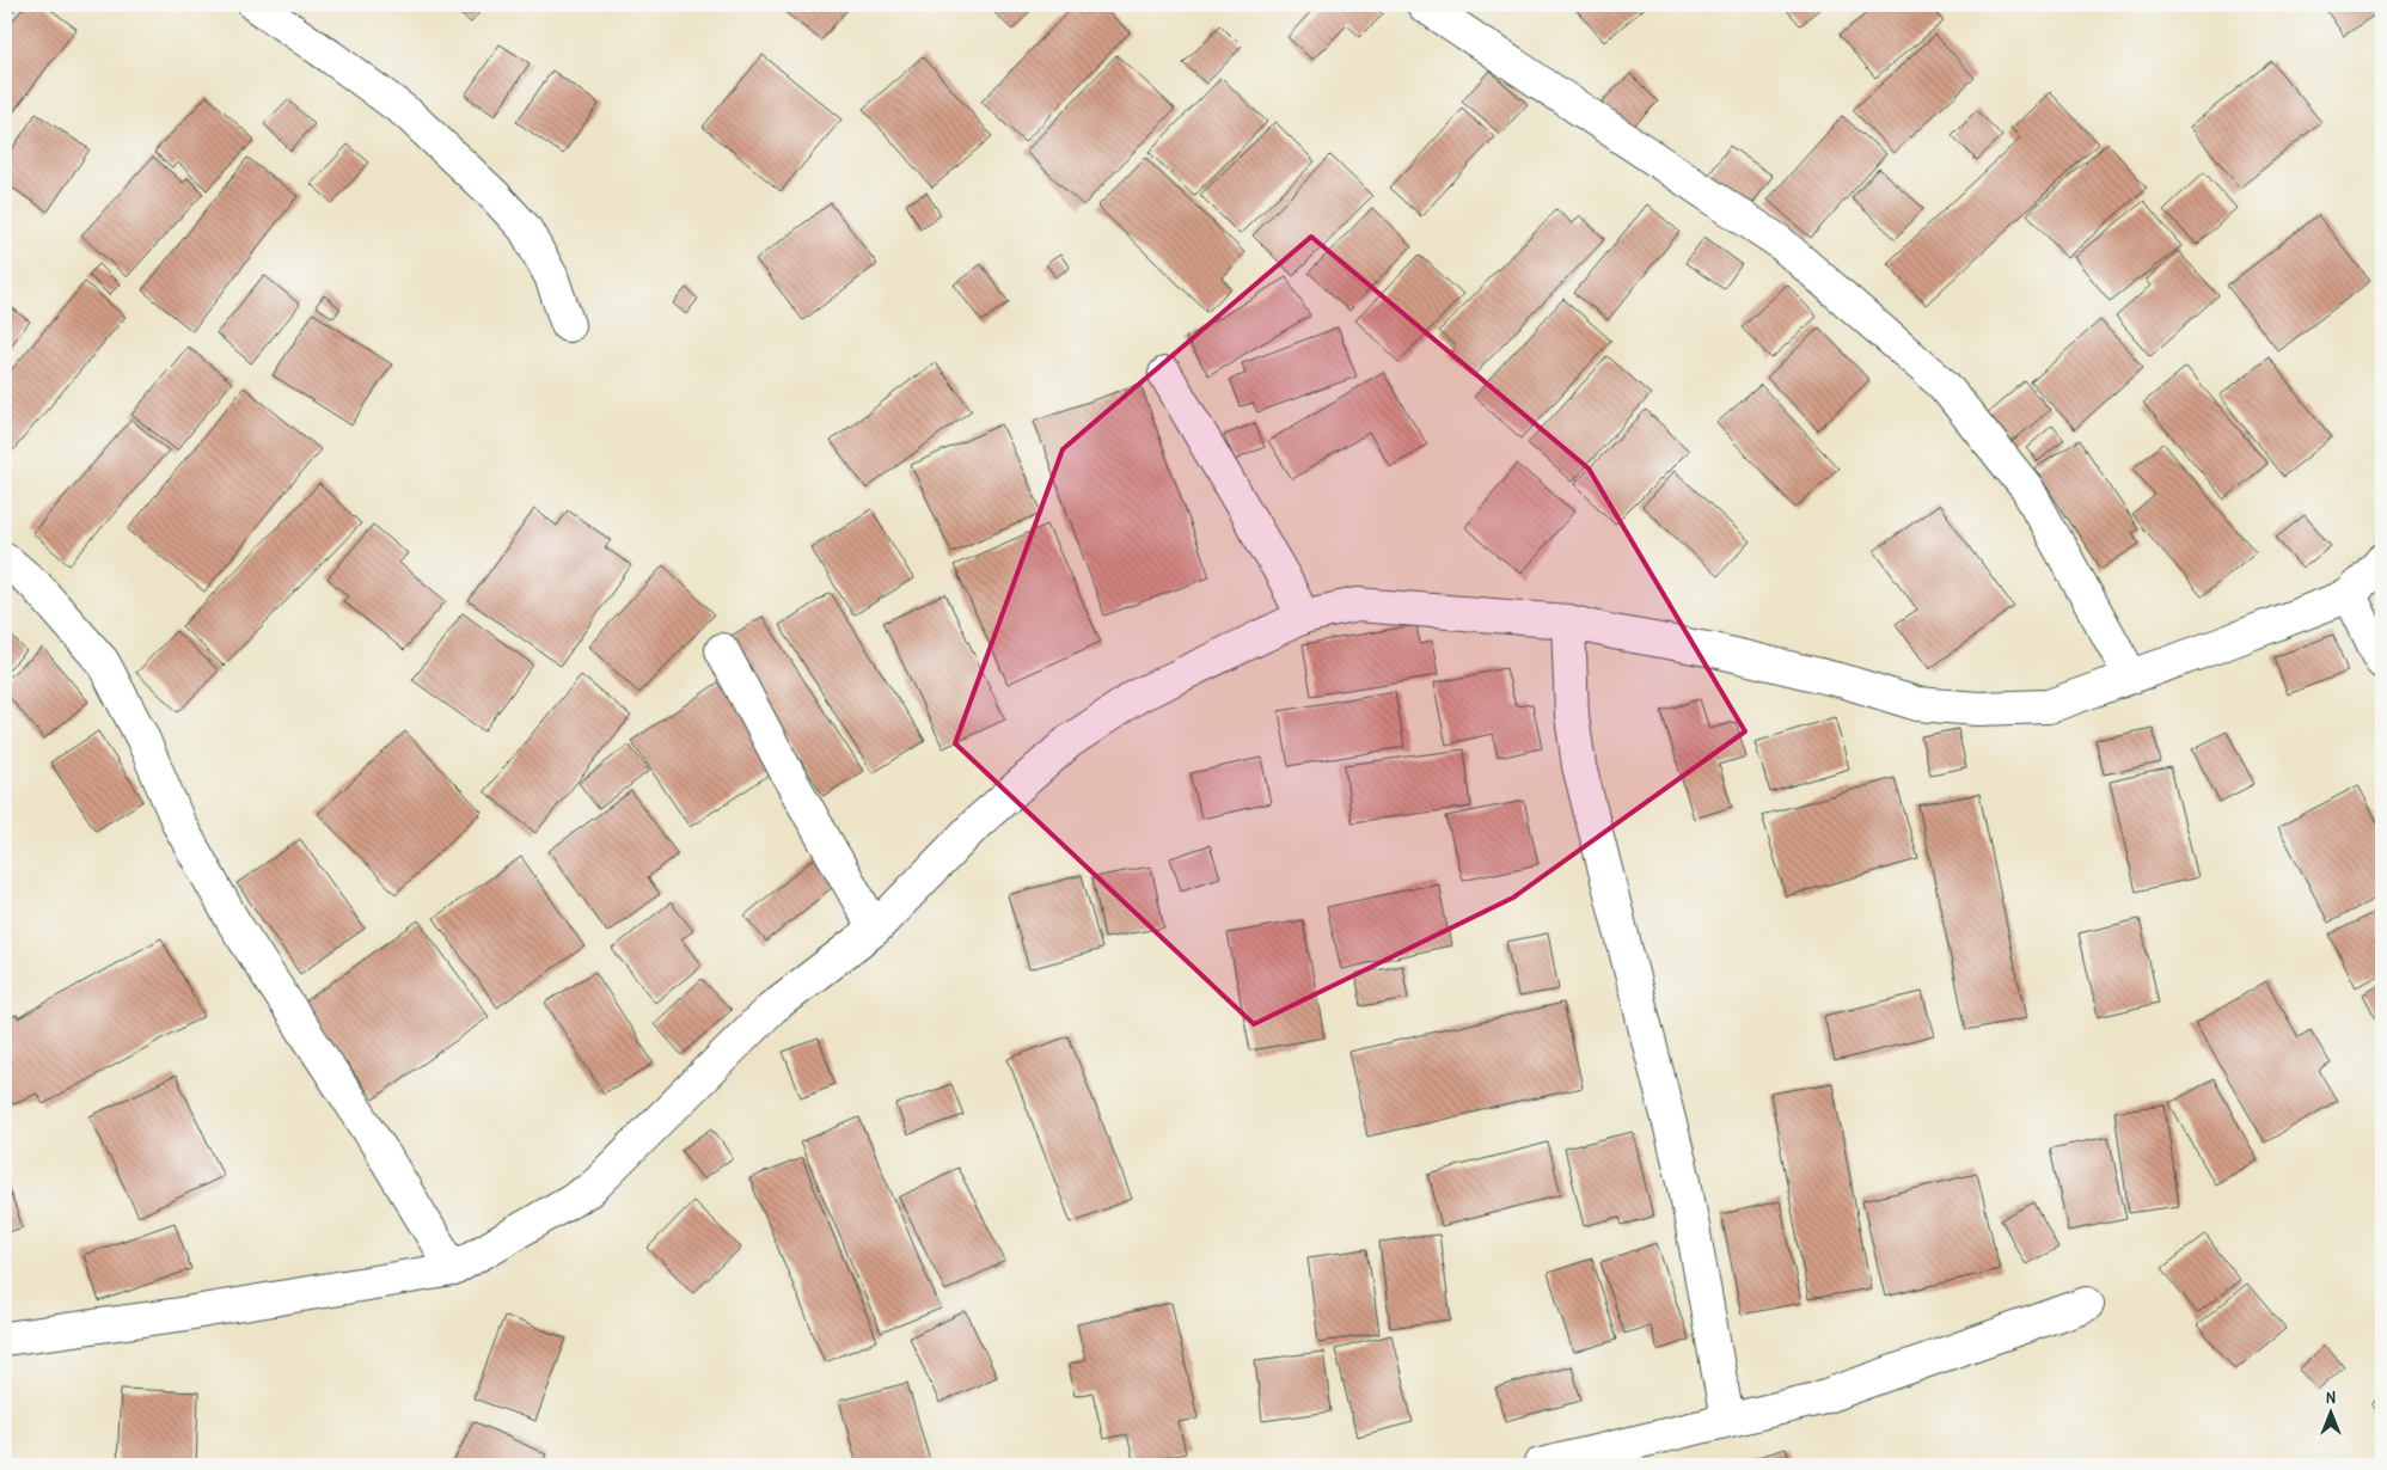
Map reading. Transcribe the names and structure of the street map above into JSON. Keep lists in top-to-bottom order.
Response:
{
  "north": "top"
}
